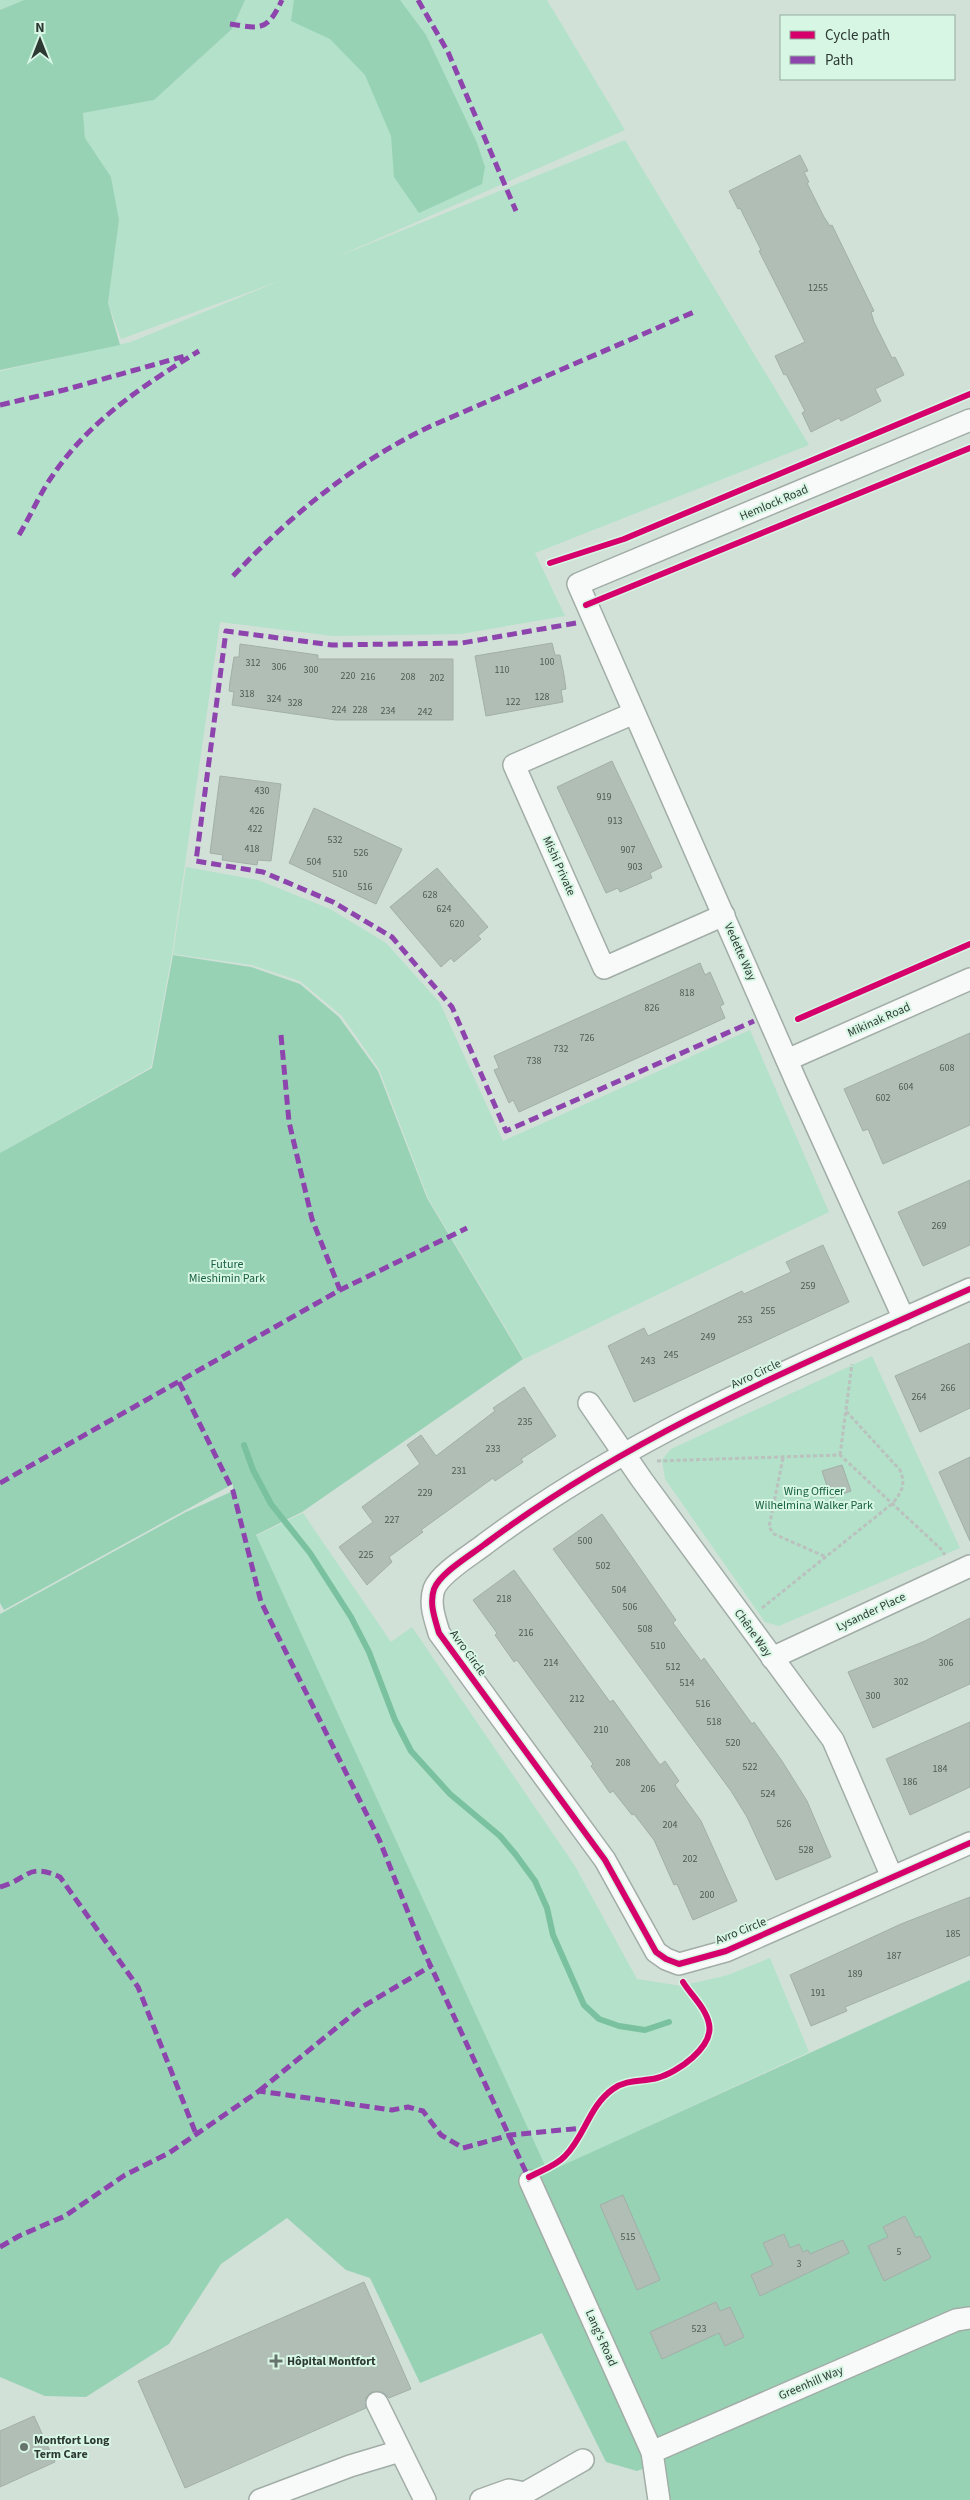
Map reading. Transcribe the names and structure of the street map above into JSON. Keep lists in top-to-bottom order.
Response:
{
  "streets": {
    "street": [
      "Hemlock Road",
      "Mishi Private",
      "Vedette Way",
      "Mikinak Road",
      "Avro Circle",
      "Lysander Place",
      "Chêne Way",
      "Lang's Road",
      "Greenhill Way"
    ]
  },
  "crossings": [
    ["Hemlock Road", "Vedette Way"],
    ["Mishi Private", "Vedette Way"],
    ["Vedette Way", "Mikinak Road"],
    ["Vedette Way", "Avro Circle"],
    ["Avro Circle", "Chêne Way"],
    ["Lysander Place", "Chêne Way"],
    ["Lang's Road", "Greenhill Way"]
  ],
  "parks": ["Future Mieshimin Park", "Wing Officer Wilhelmina Walker Park"],
  "places": {
    "health": ["Hôpital Montfort"],
    "other": ["Montfort Long Term Care"]
  },
  "house_numbers": [
    "1255",
    "100",
    "312",
    "306",
    "300",
    "110",
    "220",
    "216",
    "208",
    "202",
    "318",
    "128",
    "324",
    "122",
    "328",
    "224",
    "228",
    "234",
    "242",
    "430",
    "919",
    "426",
    "913",
    "422",
    "532",
    "418",
    "907",
    "526",
    "504",
    "903",
    "510",
    "516",
    "628",
    "624",
    "620",
    "818",
    "826",
    "726",
    "732",
    "738",
    "608",
    "604",
    "602",
    "269",
    "259",
    "255",
    "253",
    "249",
    "245",
    "243",
    "266",
    "264",
    "235",
    "233",
    "231",
    "229",
    "227",
    "500",
    "225",
    "502",
    "504",
    "218",
    "506",
    "508",
    "216",
    "510",
    "214",
    "306",
    "512",
    "302",
    "514",
    "300",
    "212",
    "516",
    "518",
    "210",
    "520",
    "208",
    "522",
    "184",
    "186",
    "206",
    "524",
    "526",
    "204",
    "528",
    "202",
    "200",
    "185",
    "187",
    "189",
    "191",
    "515",
    "5",
    "3",
    "523"
  ],
  "legend": ["Cycle path", "Path"],
  "north": "top"
}
